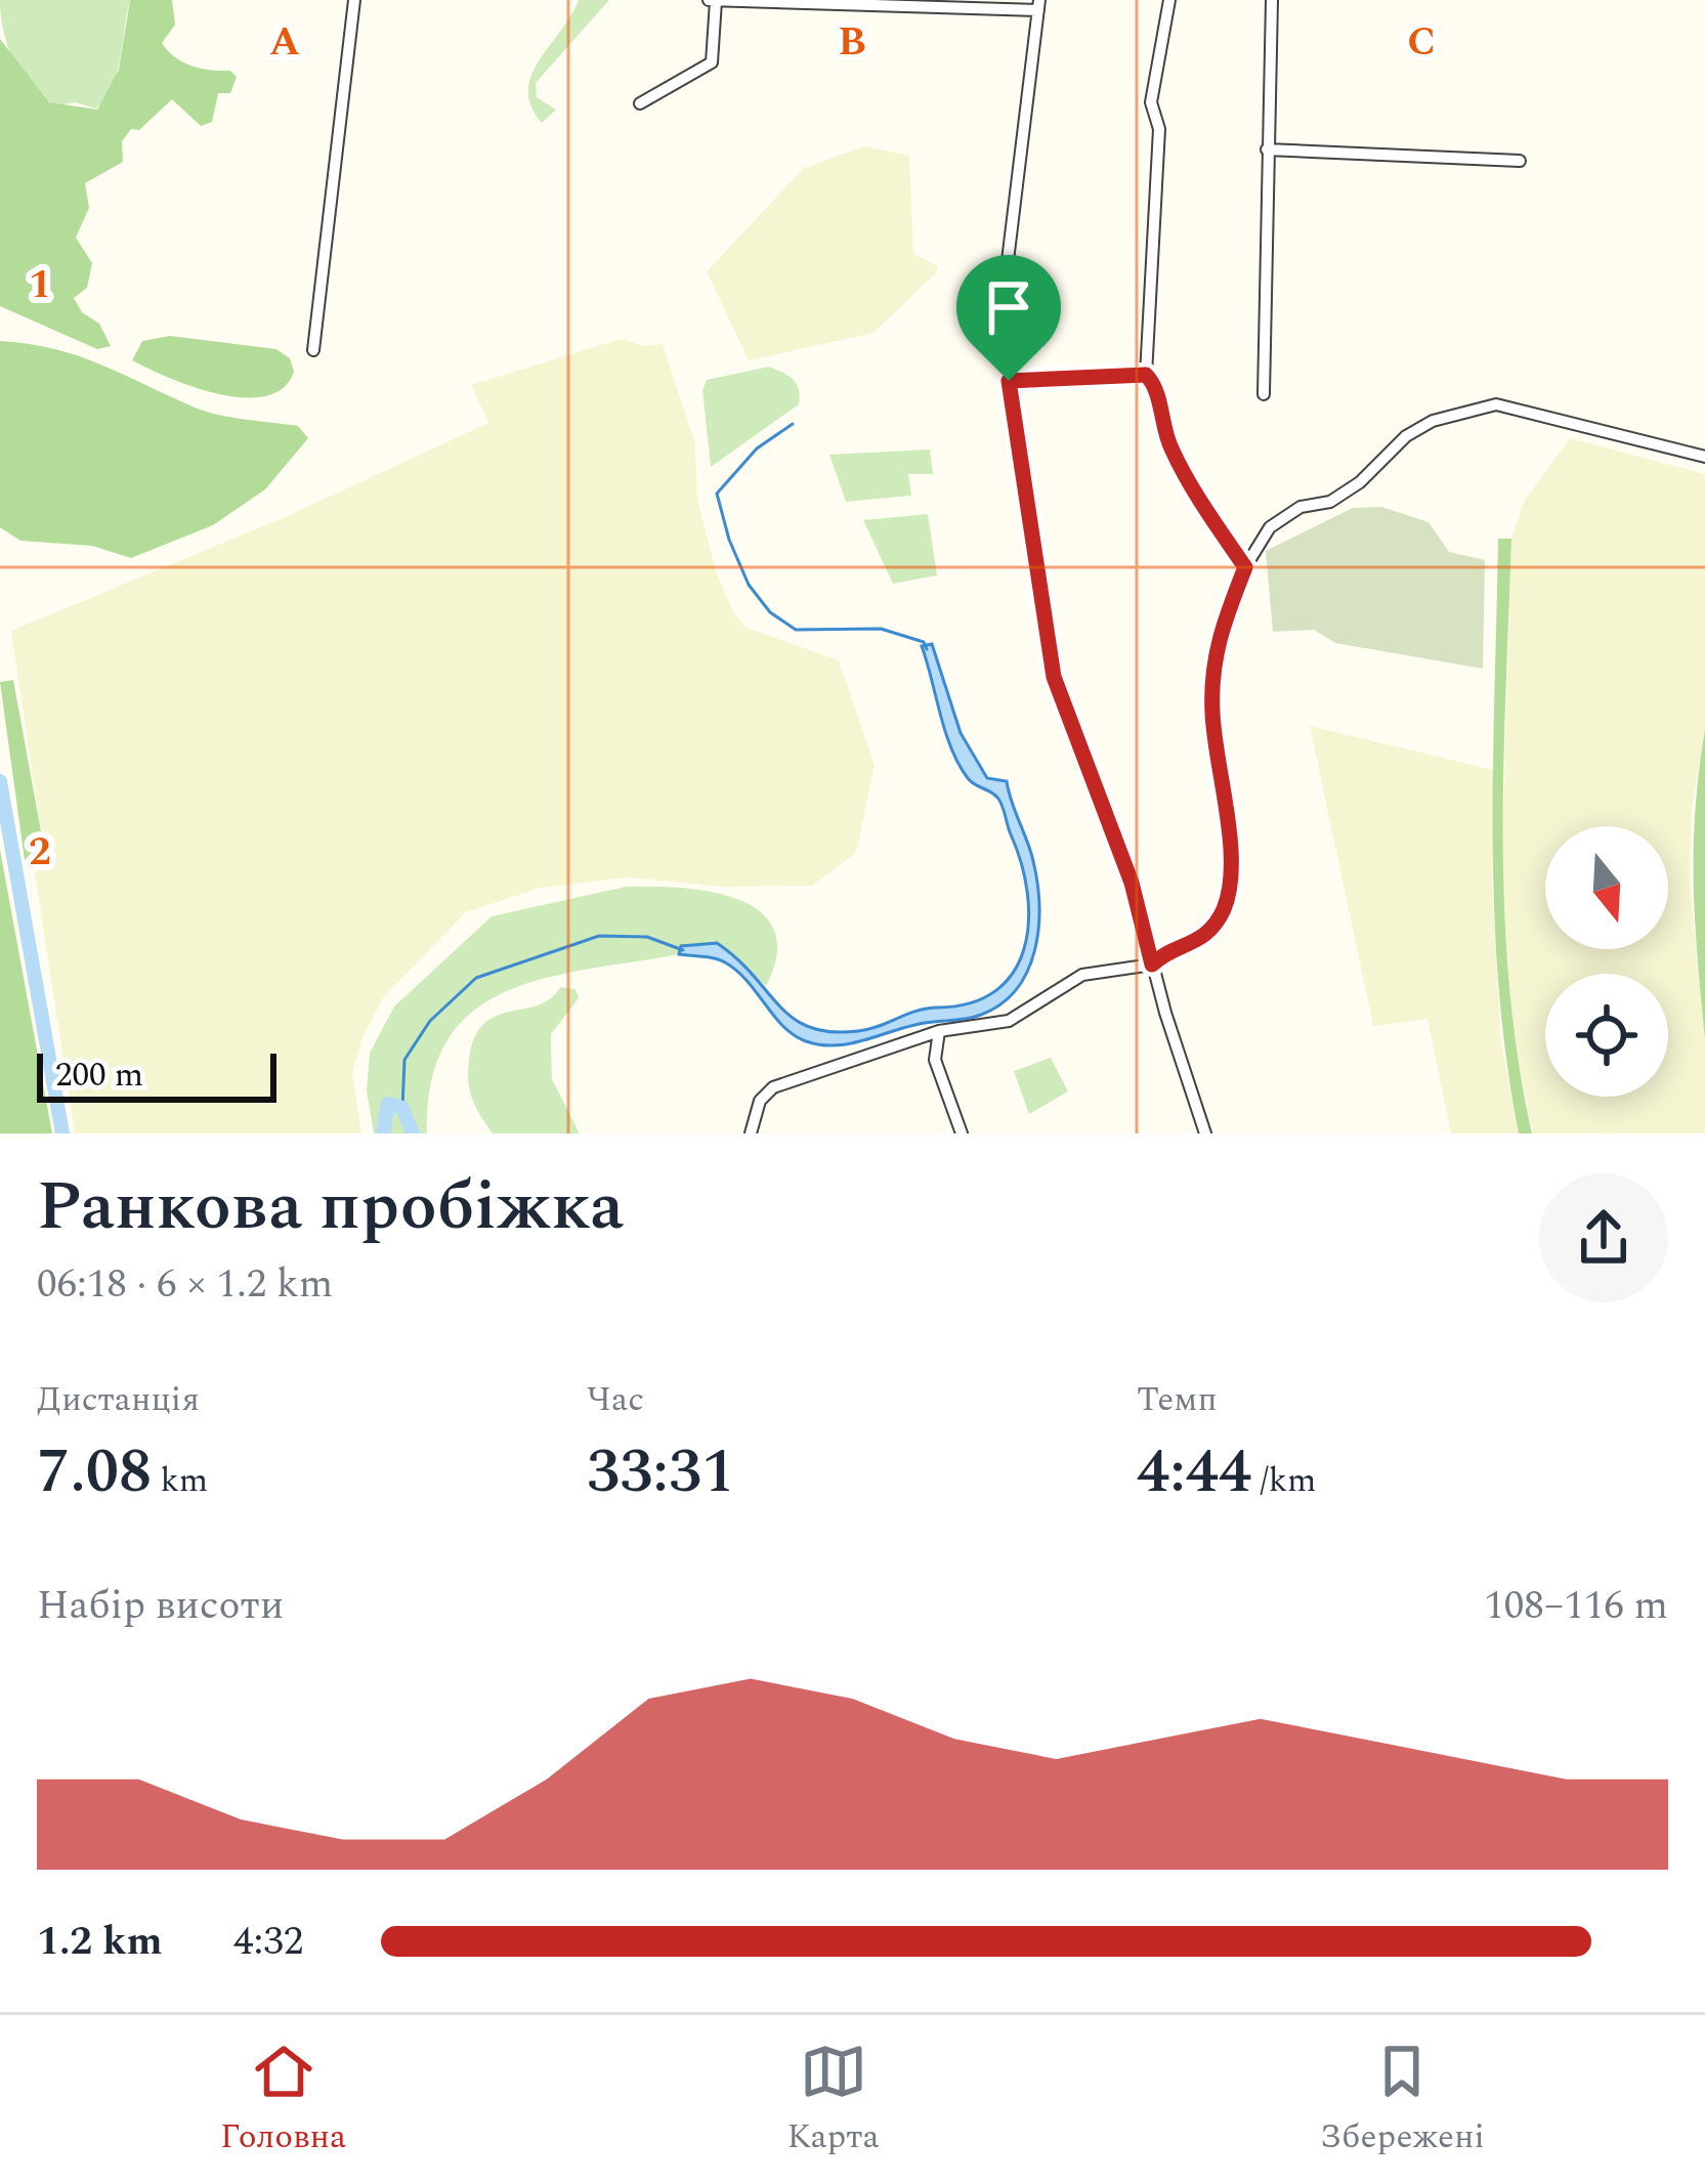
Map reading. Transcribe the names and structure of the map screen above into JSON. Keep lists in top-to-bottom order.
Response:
{
  "scale_bar": "200 m",
  "north": "bottom",
  "page": {
    "scale": "200 m",
    "heading": ["Ранкова пробіжка", "06:18 · 6 × 1.2 km"],
    "stats": [
      ["Дистанція", "7.08 km"],
      ["Час", "33:31"],
      ["Темп", "4:44 /km"]
    ],
    "chart": ["Набір висоти", "108–116 m"],
    "list": [
      {
        "name": "1.2 km",
        "note": "4:32"
      }
    ],
    "tabs": ["Головна", "Карта", "Збережені"]
  },
  "grid": {
    "columns": ["A", "B", "C"],
    "rows": ["1", "2"]
  }
}
